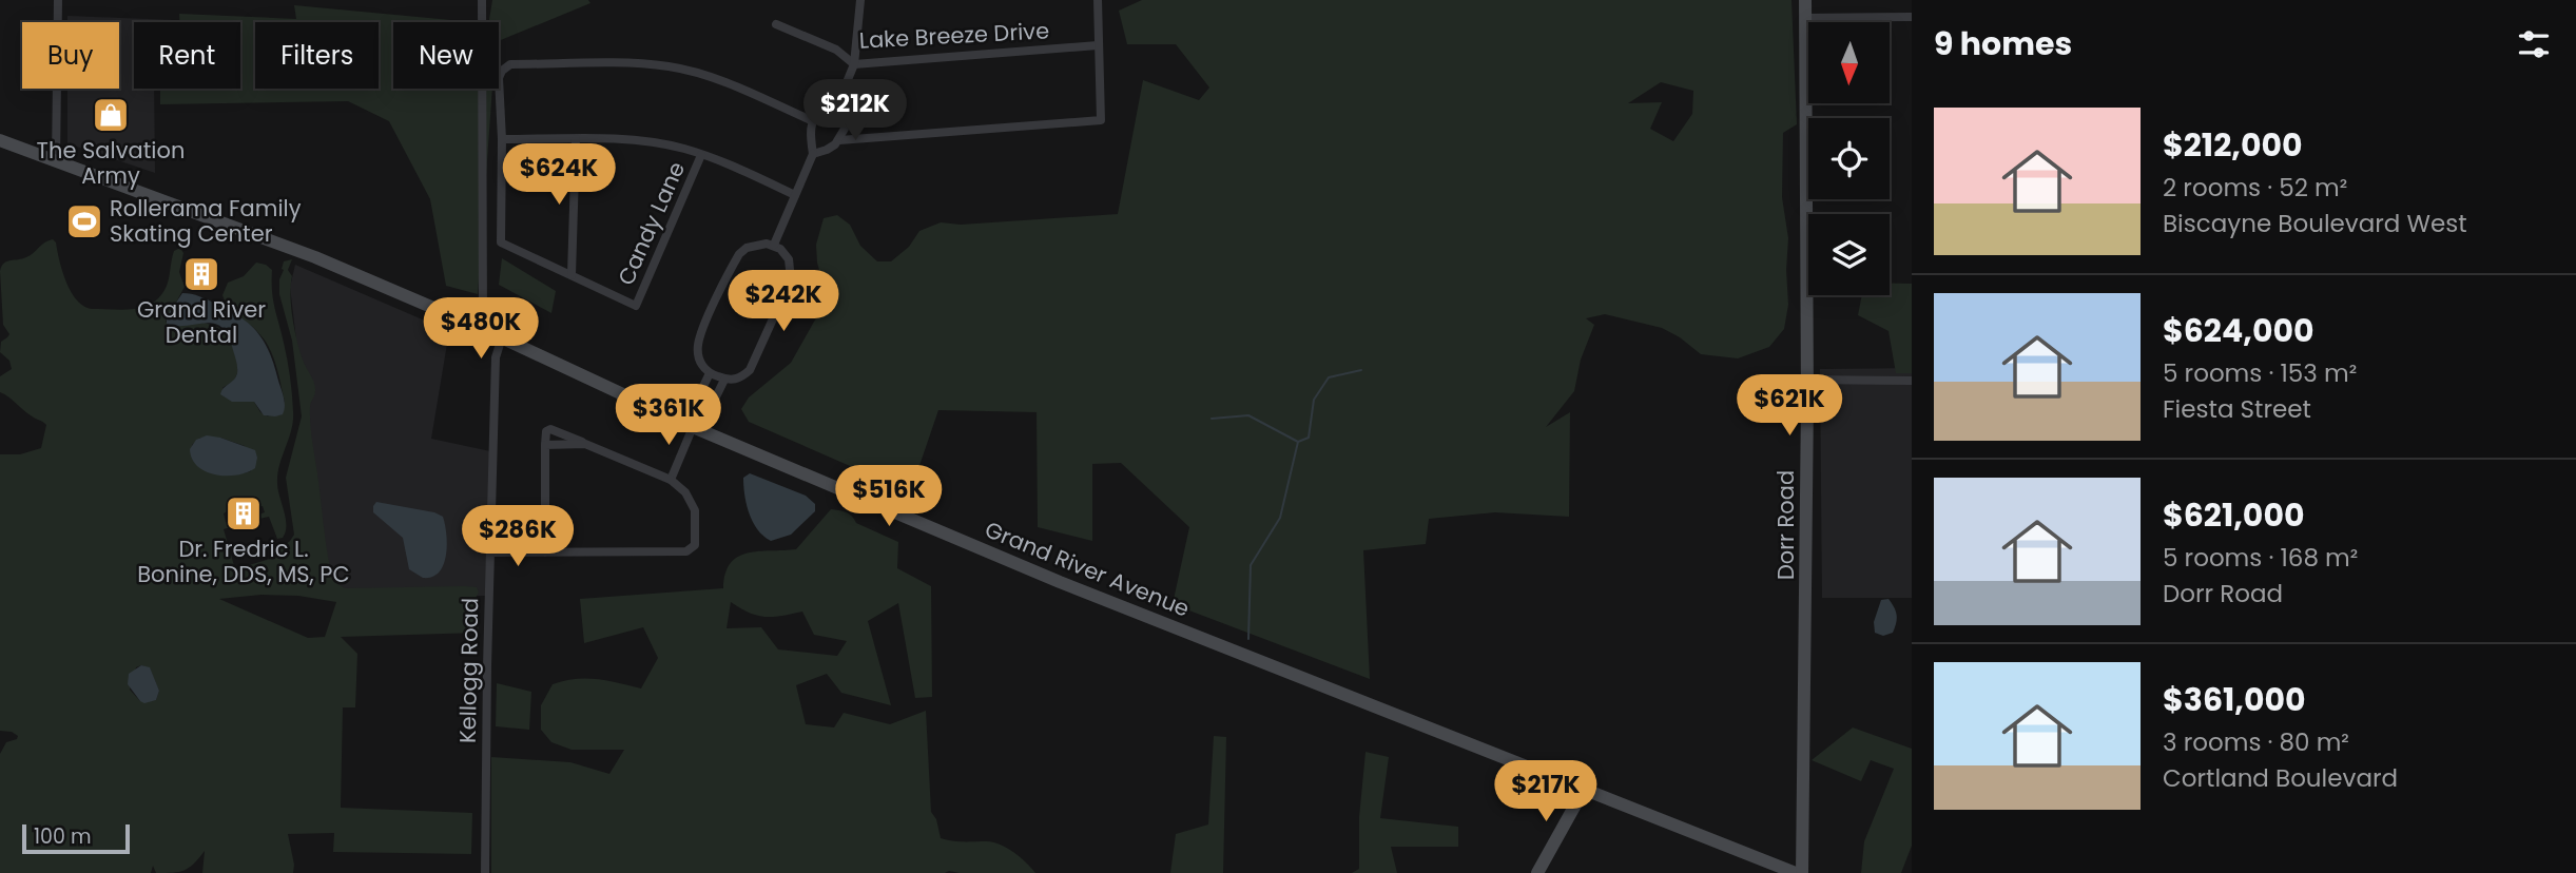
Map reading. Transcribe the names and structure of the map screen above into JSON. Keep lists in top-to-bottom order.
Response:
{
  "streets": {
    "main road": ["Dorr Road", "Grand River Avenue"],
    "street": ["Lake Breeze Drive", "Candy Lane", "Kellogg Road"]
  },
  "crossings": [
    ["Grand River Avenue", "Kellogg Road"]
  ],
  "places": {
    "shop": ["The Salvation Army"],
    "sports": ["Rollerama Family Skating Center"],
    "building": ["Grand River Dental", "Dr. Fredric L. Bonine, DDS, MS, PC"]
  },
  "scale_bar": "100 m",
  "north": "bottom",
  "page": {
    "heading": "9 homes",
    "chip": [
      "Buy",
      "Rent",
      "Filters",
      "New"
    ],
    "price": [
      "$212K",
      "$624K",
      "$242K",
      "$480K",
      "$621K",
      "$361K",
      "$516K",
      "$286K",
      "$217K"
    ],
    "list": [
      {
        "name": "$212,000",
        "note": "2 rooms · 52 m² · Biscayne Boulevard West"
      },
      {
        "name": "$624,000",
        "note": "5 rooms · 153 m² · Fiesta Street"
      },
      {
        "name": "$621,000",
        "note": "5 rooms · 168 m² · Dorr Road"
      },
      {
        "name": "$361,000",
        "note": "3 rooms · 80 m² · Cortland Boulevard"
      }
    ],
    "scale": "100 m"
  }
}
